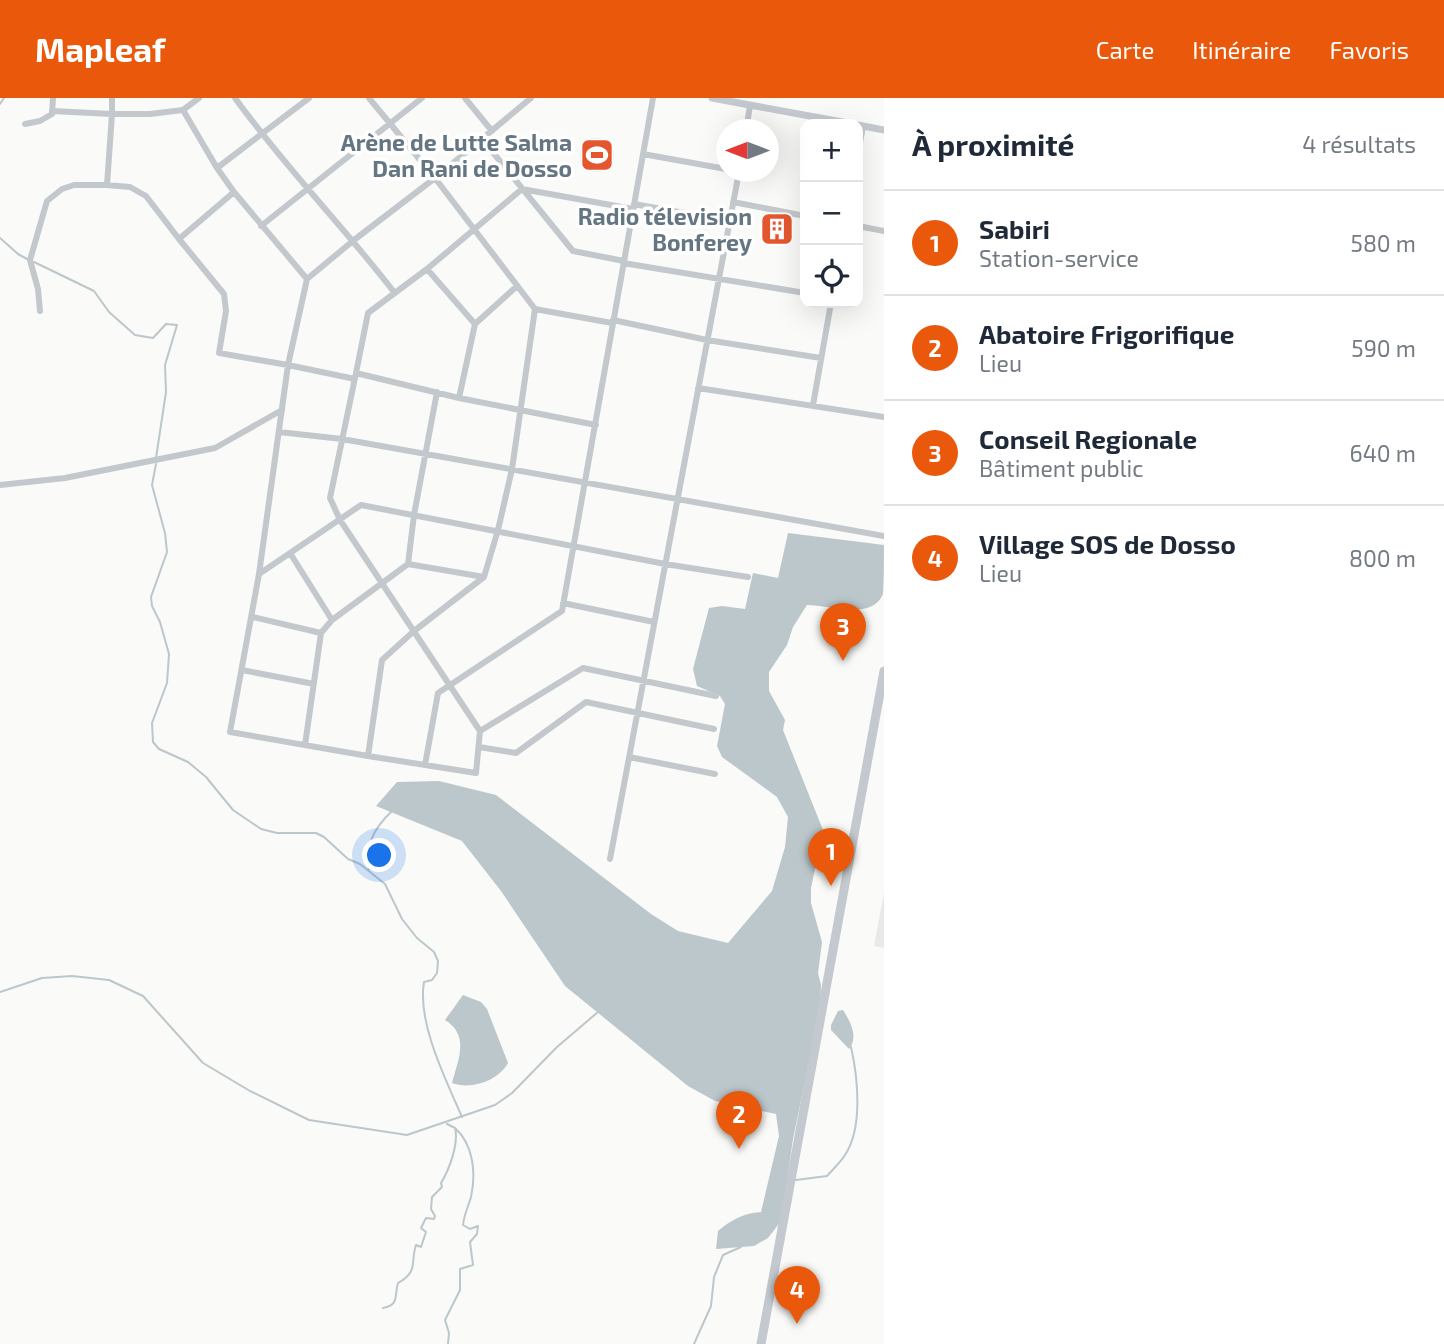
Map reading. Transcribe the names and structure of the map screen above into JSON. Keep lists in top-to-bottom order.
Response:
{
  "places": {
    "sports": ["Arène de Lutte Salma Dan Rani de Dosso"],
    "building": ["Radio télevision Bonferey"]
  },
  "north": "left",
  "page": {
    "header": "Mapleaf",
    "nav": ["Carte", "Itinéraire", "Favoris"],
    "heading": ["À proximité", "4 résultats"],
    "map_buttons": ["+", "−"],
    "list": [
      {
        "mark": "1",
        "name": "Sabiri",
        "note": "Station-service",
        "value": "580 m"
      },
      {
        "mark": "2",
        "name": "Abatoire Frigorifique",
        "note": "Lieu",
        "value": "590 m"
      },
      {
        "mark": "3",
        "name": "Conseil Regionale",
        "note": "Bâtiment public",
        "value": "640 m"
      },
      {
        "mark": "4",
        "name": "Village SOS de Dosso",
        "note": "Lieu",
        "value": "800 m"
      }
    ],
    "pins": [
      "3",
      "1",
      "2",
      "4"
    ]
  }
}
